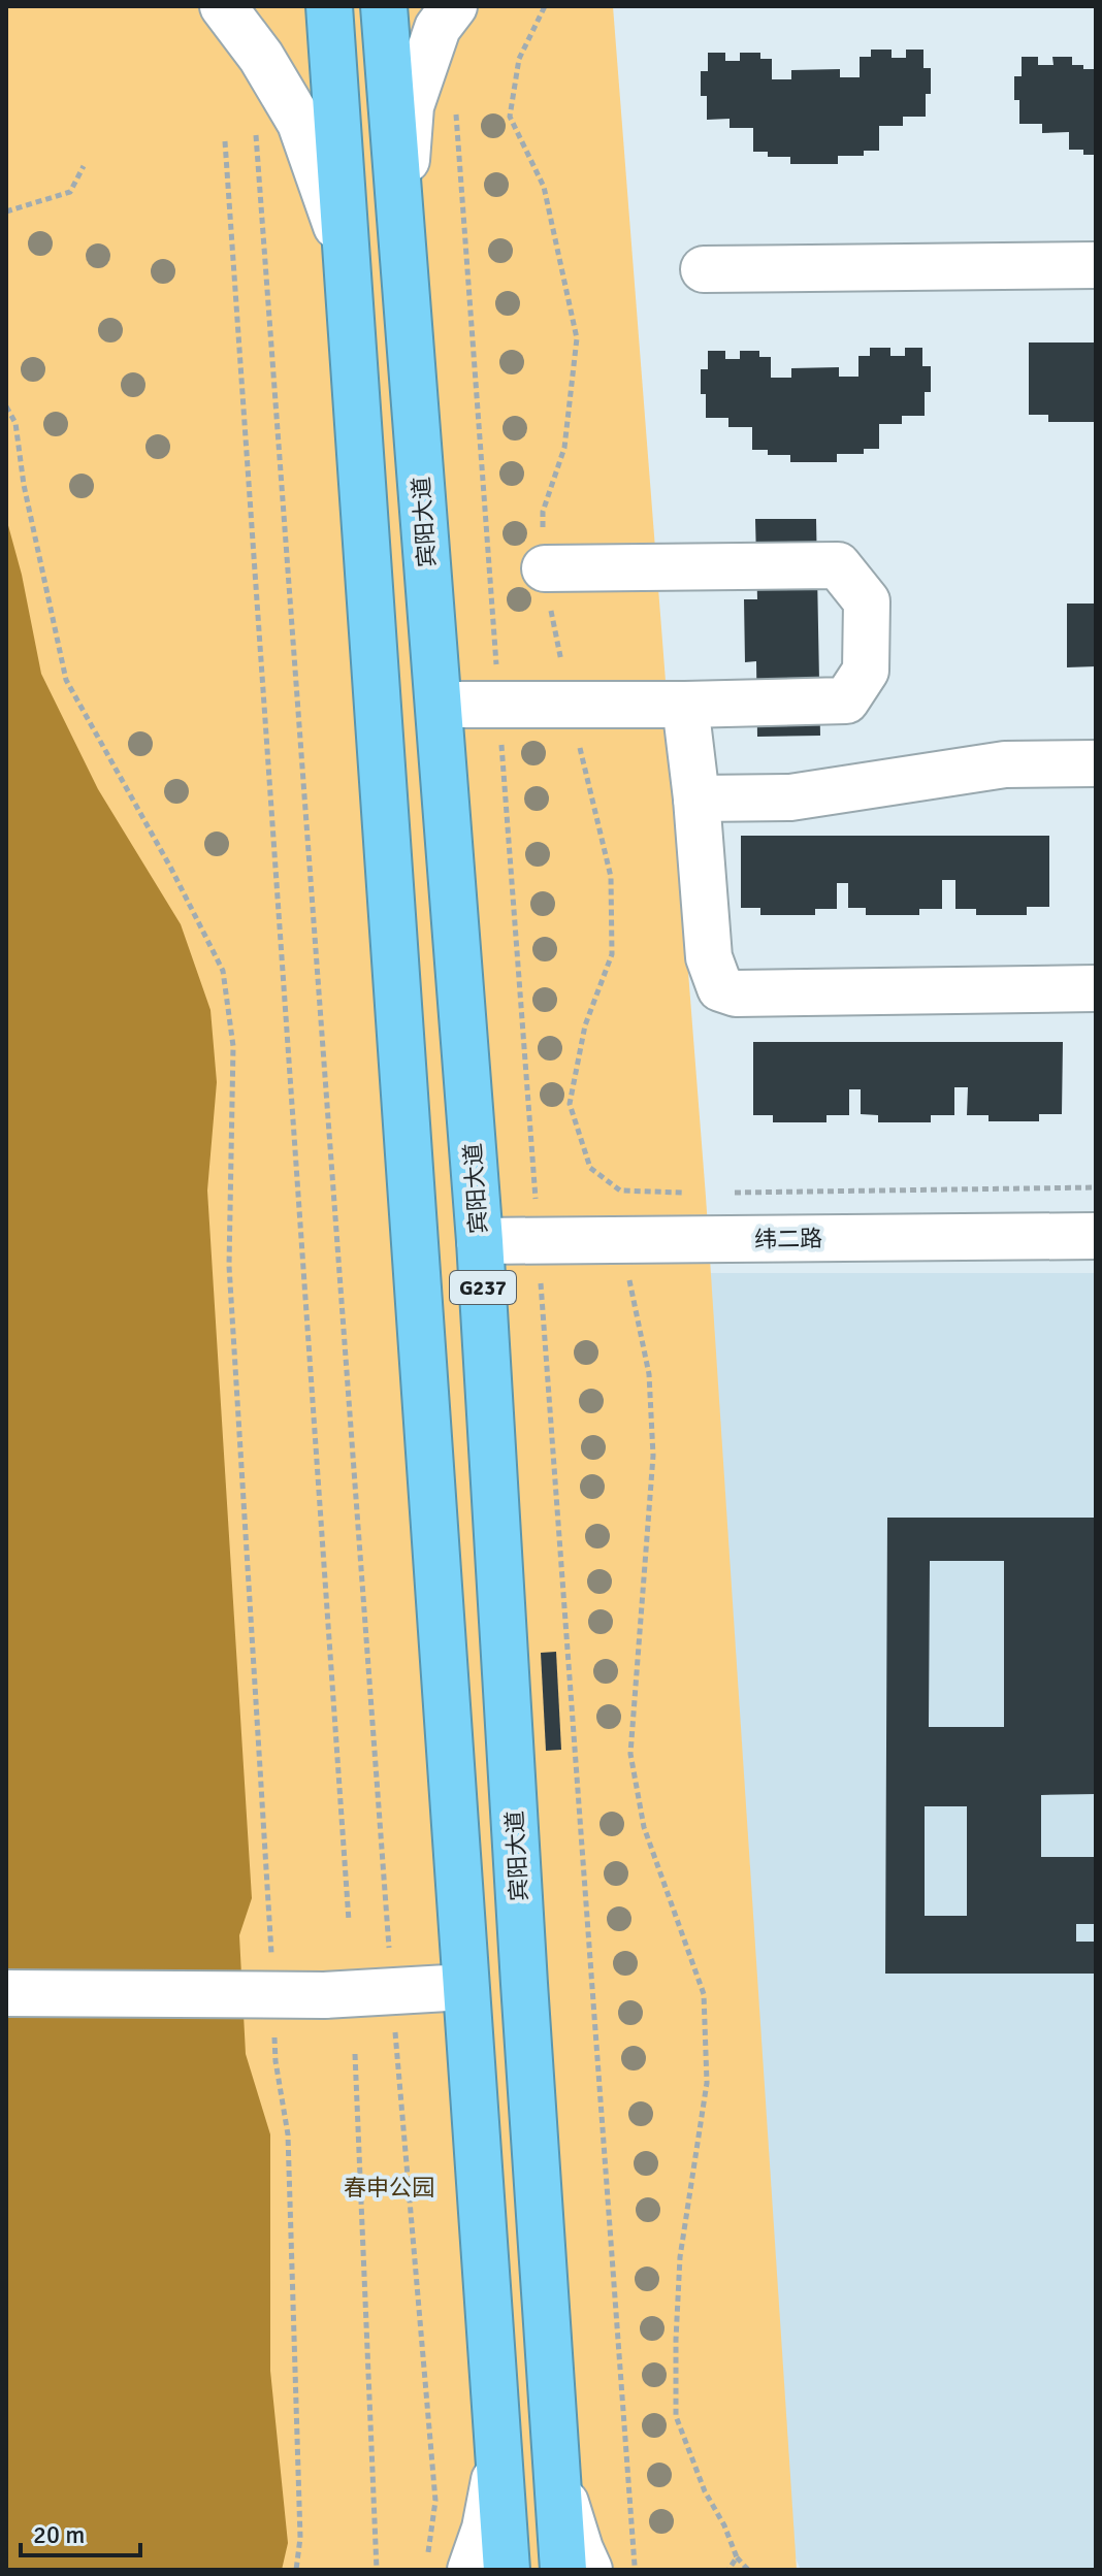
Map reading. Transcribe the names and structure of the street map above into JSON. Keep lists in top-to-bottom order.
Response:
{
  "streets": {
    "highway": ["宾阳大道", "G237"],
    "street": ["纬二路"]
  },
  "crossings": [
    ["宾阳大道", "纬二路"]
  ],
  "parks": ["春申公园"],
  "scale_bar": "20 m"
}
